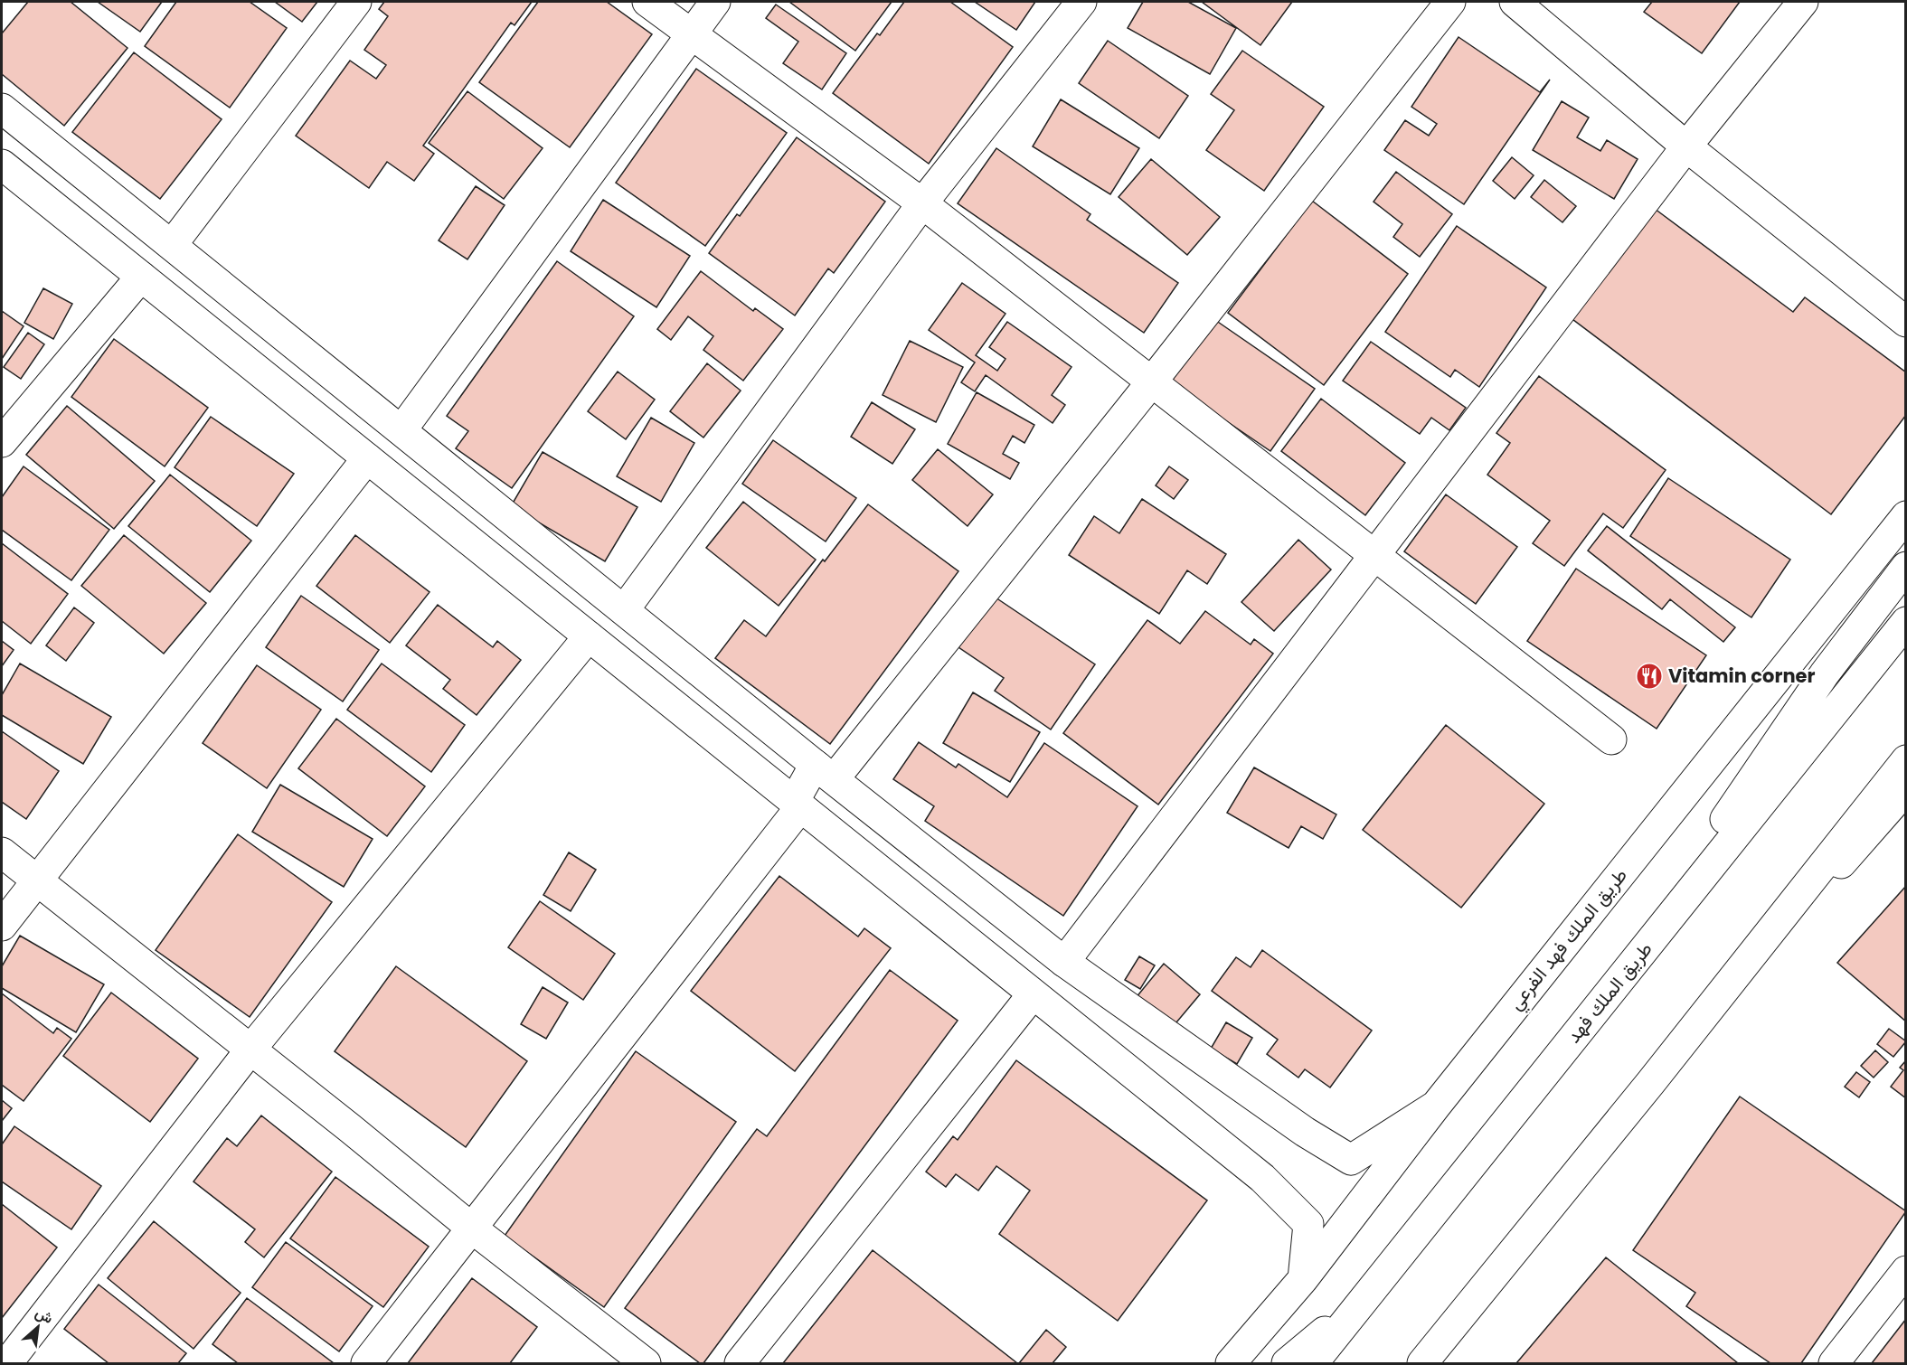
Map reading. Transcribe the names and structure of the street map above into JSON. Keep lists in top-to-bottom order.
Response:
{
  "streets": {
    "main road": ["طريق الملك فهد الفرعي", "طريق الملك فهد"]
  },
  "places": {
    "restaurant": ["Vitamin corner"]
  },
  "north": "top right"
}
